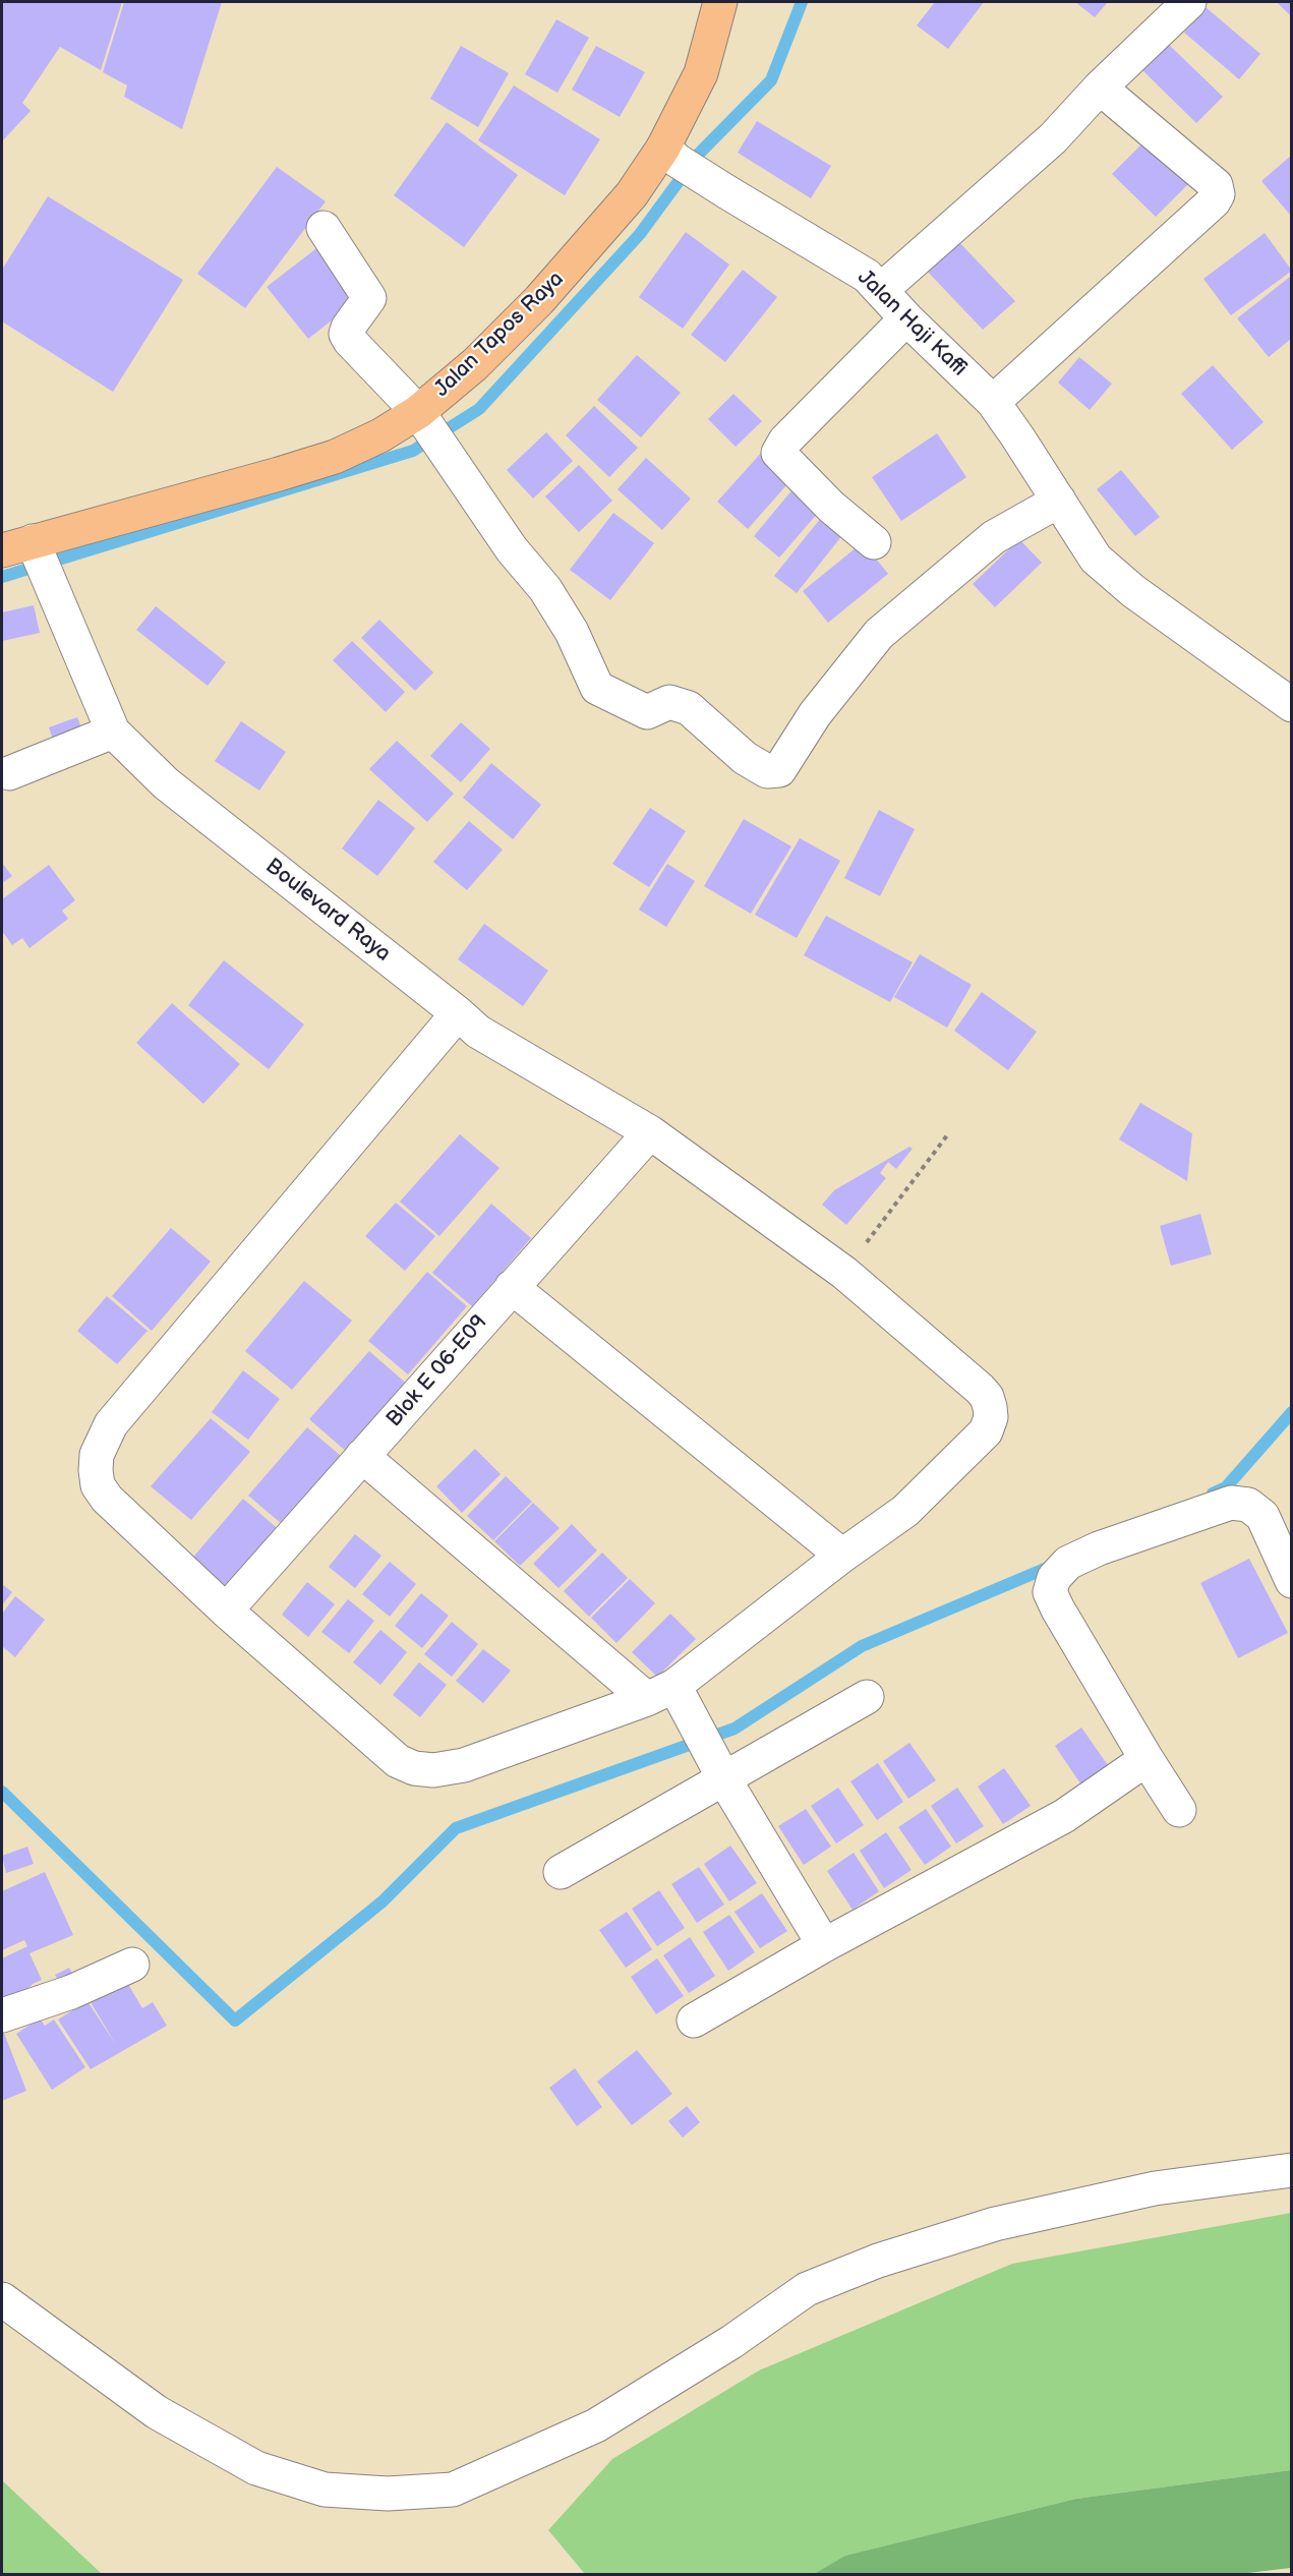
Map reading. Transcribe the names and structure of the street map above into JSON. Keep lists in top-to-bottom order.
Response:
{
  "streets": {
    "main road": ["Jalan Tapos Raya"],
    "street": ["Jalan Haji Kaffi", "Boulevard Raya", "Blok E 06-E09"]
  },
  "crossings": [
    ["Jalan Haji Kaffi", "Jalan Tapos Raya"],
    ["Boulevard Raya", "Blok E 06-E09"]
  ]
}
